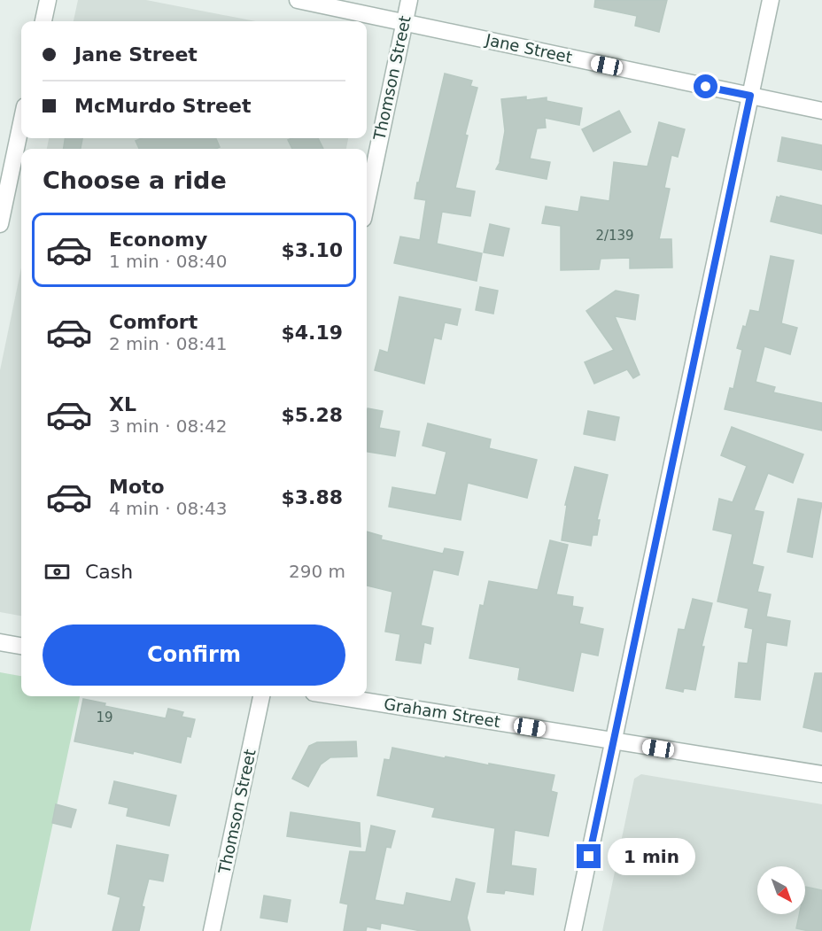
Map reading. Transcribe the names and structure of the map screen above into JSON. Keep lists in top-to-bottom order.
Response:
{
  "streets": {
    "street": ["Jane Street", "Thomson Street", "Graham Street"]
  },
  "crossings": [
    ["Jane Street", "Thomson Street"]
  ],
  "house_numbers": ["2/139", "19"],
  "north": "bottom right",
  "page": {
    "banner": ["Jane Street", "McMurdo Street"],
    "heading": "Choose a ride",
    "list": [
      {
        "name": "Economy",
        "note": "1 min · 08:40",
        "value": "$3.10"
      },
      {
        "name": "Comfort",
        "note": "2 min · 08:41",
        "value": "$4.19"
      },
      {
        "name": "XL",
        "note": "3 min · 08:42",
        "value": "$5.28"
      },
      {
        "name": "Moto",
        "note": "4 min · 08:43",
        "value": "$3.88"
      }
    ],
    "pay": ["Cash", "290 m"],
    "buttons": "Confirm",
    "bubble": "1 min"
  }
}
